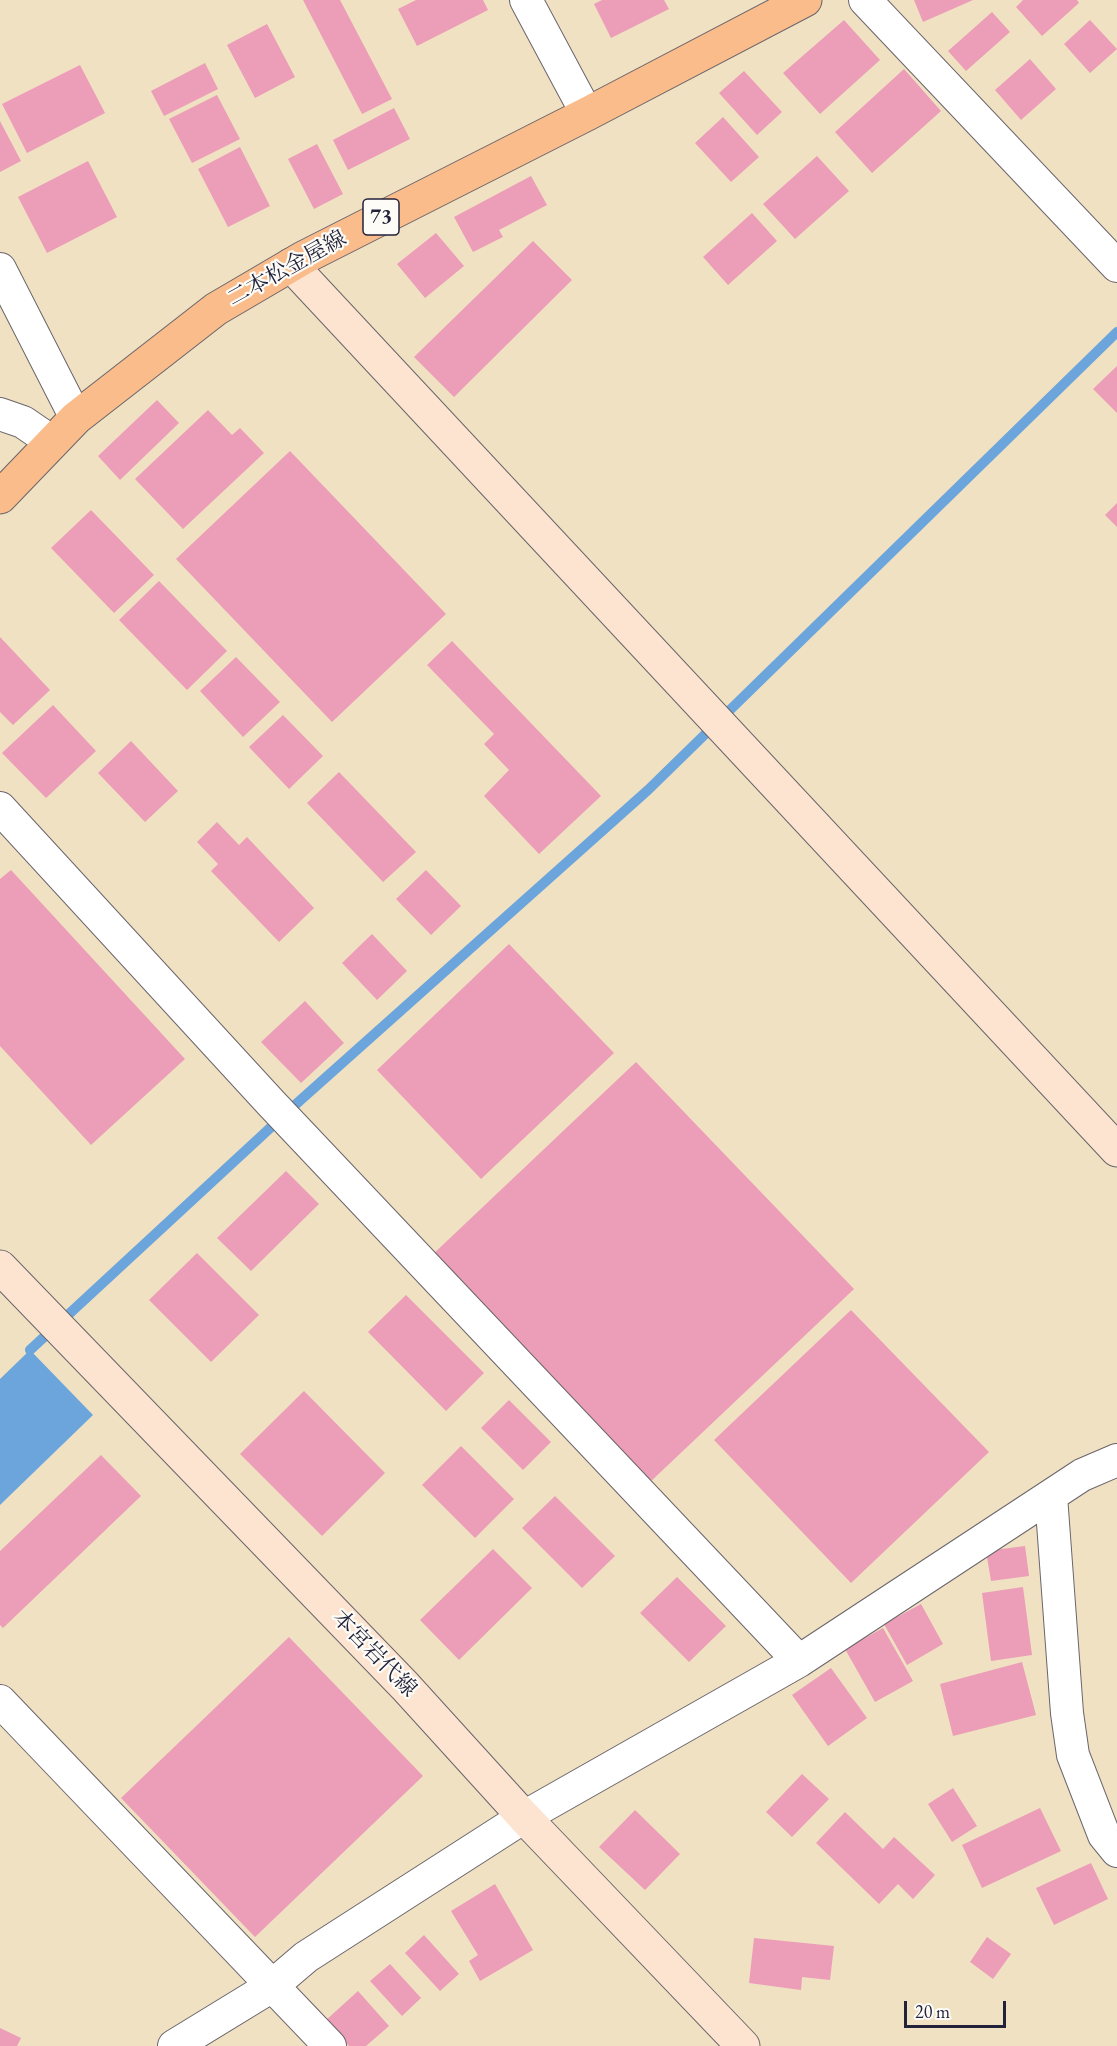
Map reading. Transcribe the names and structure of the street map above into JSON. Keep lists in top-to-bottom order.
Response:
{
  "streets": {
    "main road": ["73", "二本松金屋線"],
    "street": ["本宮岩代線"]
  },
  "scale_bar": "20 m"
}
